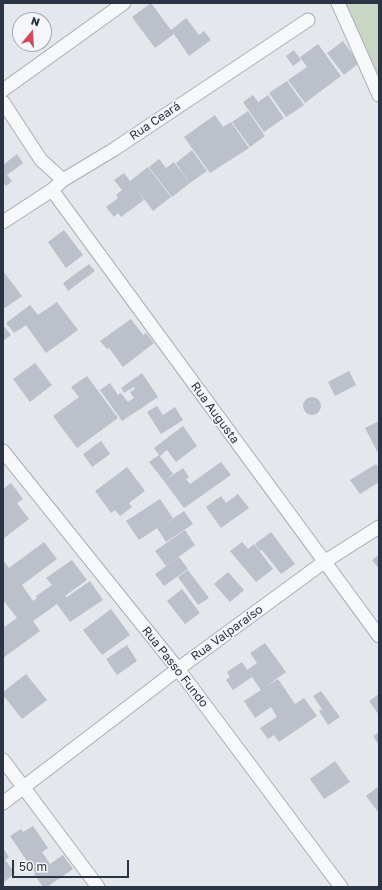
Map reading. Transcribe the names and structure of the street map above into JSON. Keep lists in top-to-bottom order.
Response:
{
  "streets": {
    "street": [
      "Rua Ceará",
      "Rua Augusta",
      "Rua Valparaíso",
      "Rua Passo Fundo"
    ]
  },
  "crossings": [
    ["Rua Ceará", "Rua Augusta"],
    ["Rua Augusta", "Rua Valparaíso"],
    ["Rua Valparaíso", "Rua Passo Fundo"]
  ],
  "scale_bar": "50 m",
  "north": "top"
}
